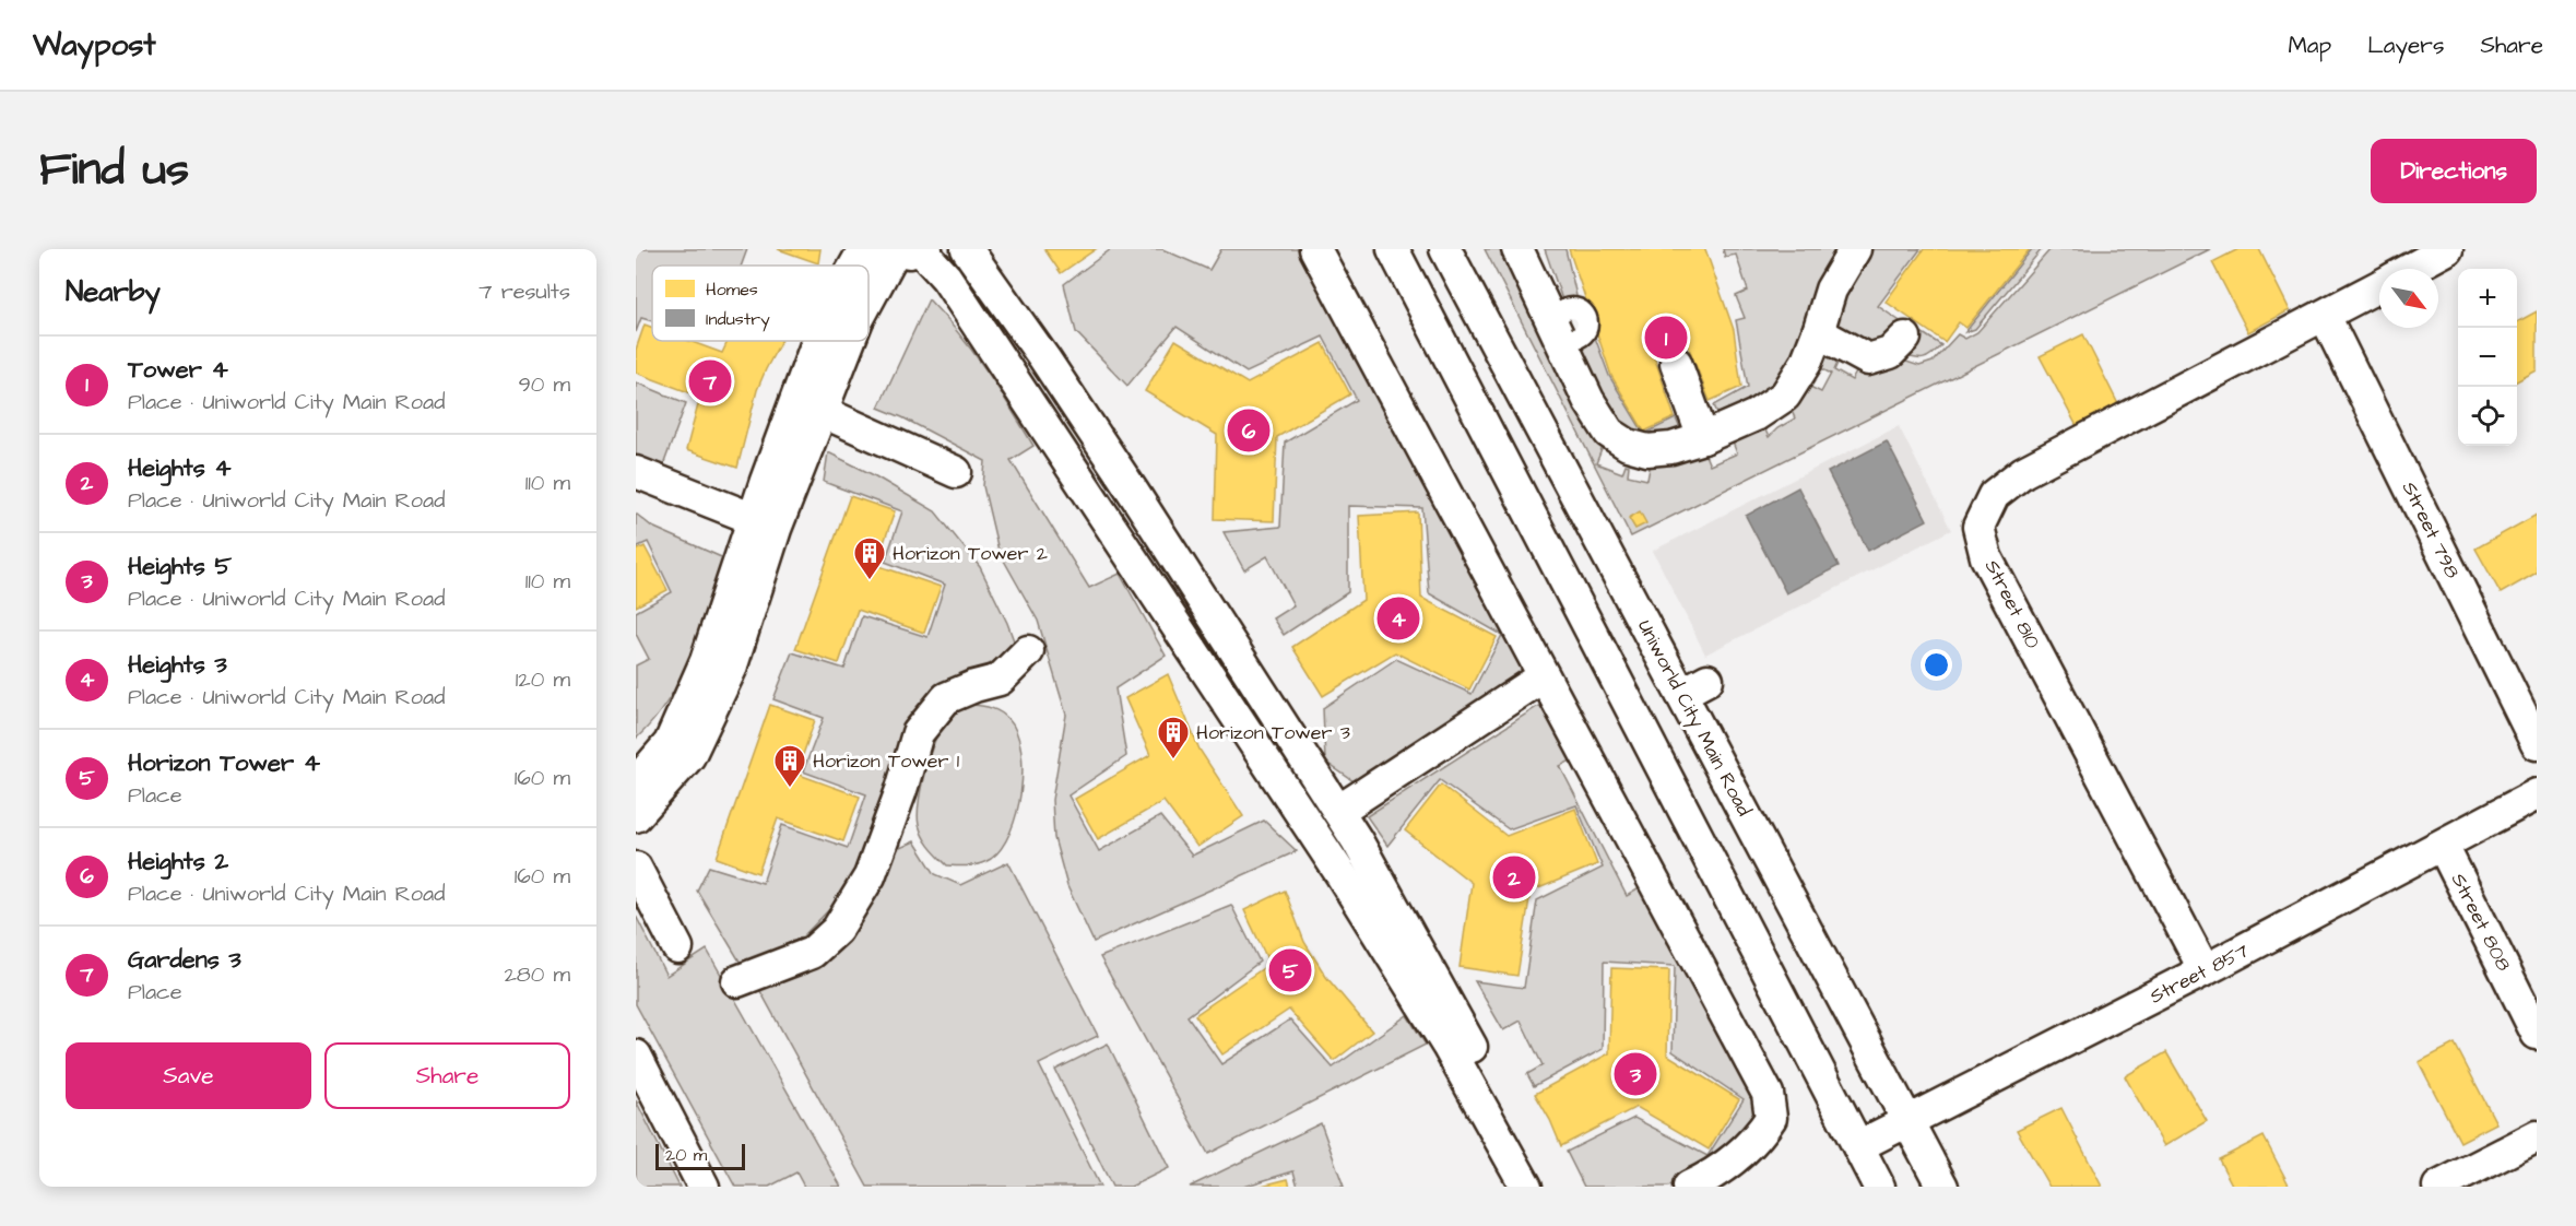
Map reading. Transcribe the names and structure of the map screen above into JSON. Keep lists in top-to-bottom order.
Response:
{
  "streets": {
    "street": [
      "Street 798",
      "Street 810",
      "Uniworld City Main Road",
      "Street 808",
      "Street 857"
    ]
  },
  "crossings": [
    ["Street 798", "Street 810"],
    ["Street 810", "Street 857"],
    ["Uniworld City Main Road", "Street 857"],
    ["Street 808", "Street 857"]
  ],
  "places": {
    "building": ["Horizon Tower 2", "Horizon Tower 3", "Horizon Tower 1"]
  },
  "legend": ["Homes", "Industry"],
  "scale_bar": "20 m",
  "north": "bottom right",
  "page": {
    "header": "Waypost",
    "nav": ["Map", "Layers", "Share"],
    "title": "Find us",
    "buttons": [
      "Directions",
      ["Save", "Share"]
    ],
    "heading": ["Nearby", "7 results"],
    "map_buttons": ["+", "−"],
    "pins": [
      "1",
      "7",
      "6",
      "4",
      "2",
      "5",
      "3"
    ],
    "list": [
      {
        "mark": "1",
        "name": "Tower 4",
        "note": "Place · Uniworld City Main Road",
        "value": "90 m"
      },
      {
        "mark": "2",
        "name": "Heights 4",
        "note": "Place · Uniworld City Main Road",
        "value": "110 m"
      },
      {
        "mark": "3",
        "name": "Heights 5",
        "note": "Place · Uniworld City Main Road",
        "value": "110 m"
      },
      {
        "mark": "4",
        "name": "Heights 3",
        "note": "Place · Uniworld City Main Road",
        "value": "120 m"
      },
      {
        "mark": "5",
        "name": "Horizon Tower 4",
        "note": "Place",
        "value": "160 m"
      },
      {
        "mark": "6",
        "name": "Heights 2",
        "note": "Place · Uniworld City Main Road",
        "value": "160 m"
      },
      {
        "mark": "7",
        "name": "Gardens 3",
        "note": "Place",
        "value": "280 m"
      }
    ],
    "scale": "20 m"
  }
}
